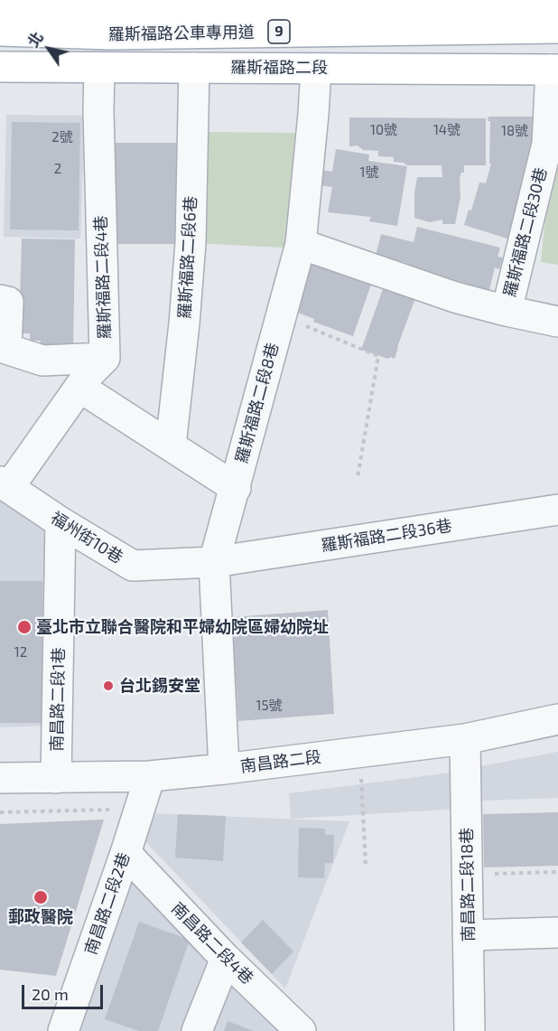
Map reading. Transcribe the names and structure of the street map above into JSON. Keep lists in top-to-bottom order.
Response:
{
  "streets": {
    "main road": ["9", "羅斯福路公車專用道", "羅斯福路二段"],
    "street": [
      "羅斯福路二段30巷",
      "羅斯福路二段6巷",
      "羅斯福路二段4巷",
      "羅斯福路二段8巷",
      "羅斯福路二段36巷",
      "福州街10巷",
      "南昌路二段1巷",
      "南昌路二段",
      "南昌路二段18巷",
      "南昌路二段2巷",
      "南昌路二段4巷"
    ]
  },
  "crossings": [
    ["羅斯福路公車專用道", "羅斯福路二段"],
    ["羅斯福路公車專用道", "羅斯福路二段30巷"],
    ["羅斯福路二段", "羅斯福路二段30巷"],
    ["羅斯福路二段", "羅斯福路二段6巷"],
    ["羅斯福路二段", "羅斯福路二段4巷"],
    ["羅斯福路二段", "羅斯福路二段8巷"],
    ["羅斯福路二段4巷", "福州街10巷"],
    ["羅斯福路二段8巷", "羅斯福路二段36巷"],
    ["羅斯福路二段8巷", "福州街10巷"],
    ["羅斯福路二段8巷", "南昌路二段"],
    ["羅斯福路二段36巷", "福州街10巷"],
    ["福州街10巷", "南昌路二段1巷"],
    ["南昌路二段1巷", "南昌路二段"],
    ["南昌路二段", "南昌路二段18巷"],
    ["南昌路二段", "南昌路二段2巷"],
    ["南昌路二段2巷", "南昌路二段4巷"]
  ],
  "places": ["臺北市立聯合醫院和平婦幼院區婦幼院址", "台北錫安堂", "郵政醫院"],
  "house_numbers": [
    "10號",
    "14號",
    "18號",
    "2號",
    "2",
    "1號",
    "12",
    "15號"
  ],
  "scale_bar": "20 m",
  "north": "top left"
}
